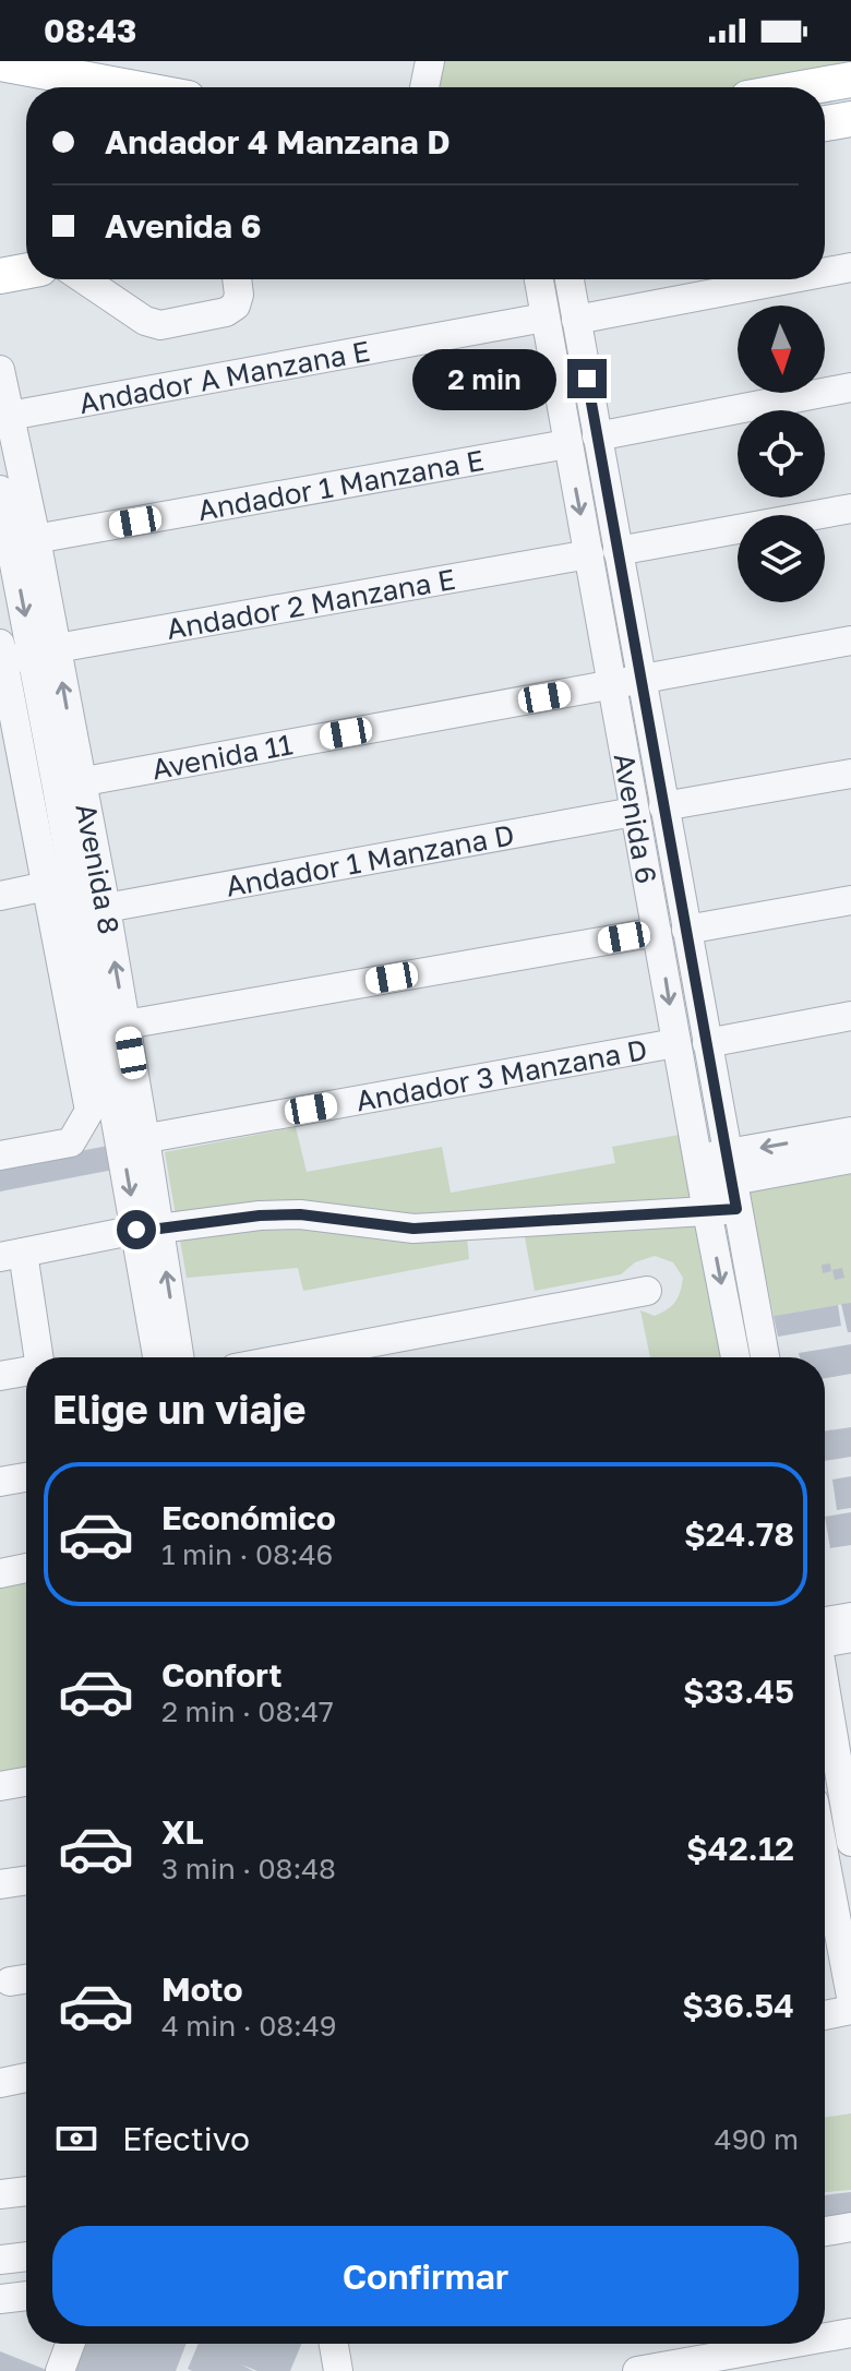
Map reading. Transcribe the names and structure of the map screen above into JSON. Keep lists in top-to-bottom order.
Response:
{
  "streets": {
    "street": [
      "Andador A Manzana E",
      "Andador 1 Manzana E",
      "Andador 2 Manzana E",
      "Avenida 11",
      "Avenida 6",
      "Andador 1 Manzana D",
      "Avenida 8",
      "Andador 3 Manzana D"
    ]
  },
  "crossings": [
    ["Andador A Manzana E", "Avenida 6"],
    ["Andador A Manzana E", "Avenida 8"],
    ["Andador 1 Manzana E", "Avenida 6"],
    ["Andador 1 Manzana E", "Avenida 8"],
    ["Andador 2 Manzana E", "Avenida 6"],
    ["Andador 2 Manzana E", "Avenida 8"],
    ["Avenida 11", "Avenida 6"],
    ["Avenida 11", "Avenida 8"],
    ["Avenida 6", "Andador 1 Manzana D"],
    ["Avenida 6", "Andador 3 Manzana D"],
    ["Andador 1 Manzana D", "Avenida 8"],
    ["Avenida 8", "Andador 3 Manzana D"]
  ],
  "north": "bottom",
  "page": {
    "status": "08:43",
    "banner": ["Andador 4 Manzana D", "Avenida 6"],
    "bubble": "2 min",
    "heading": "Elige un viaje",
    "list": [
      {
        "name": "Económico",
        "note": "1 min · 08:46",
        "value": "$24.78"
      },
      {
        "name": "Confort",
        "note": "2 min · 08:47",
        "value": "$33.45"
      },
      {
        "name": "XL",
        "note": "3 min · 08:48",
        "value": "$42.12"
      },
      {
        "name": "Moto",
        "note": "4 min · 08:49",
        "value": "$36.54"
      }
    ],
    "pay": ["Efectivo", "490 m"],
    "buttons": "Confirmar"
  }
}
